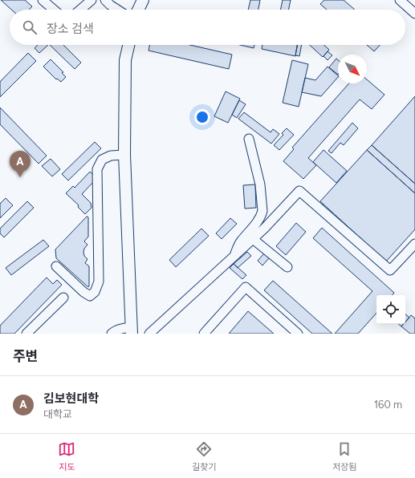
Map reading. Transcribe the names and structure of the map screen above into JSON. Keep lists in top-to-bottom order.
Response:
{
  "north": "bottom right",
  "page": {
    "search": "장소 검색",
    "pins": "A",
    "heading": "주변",
    "list": [
      {
        "mark": "A",
        "name": "김보현대학",
        "note": "대학교",
        "value": "160 m"
      }
    ],
    "nav": ["지도", "길찾기", "저장됨"]
  }
}
